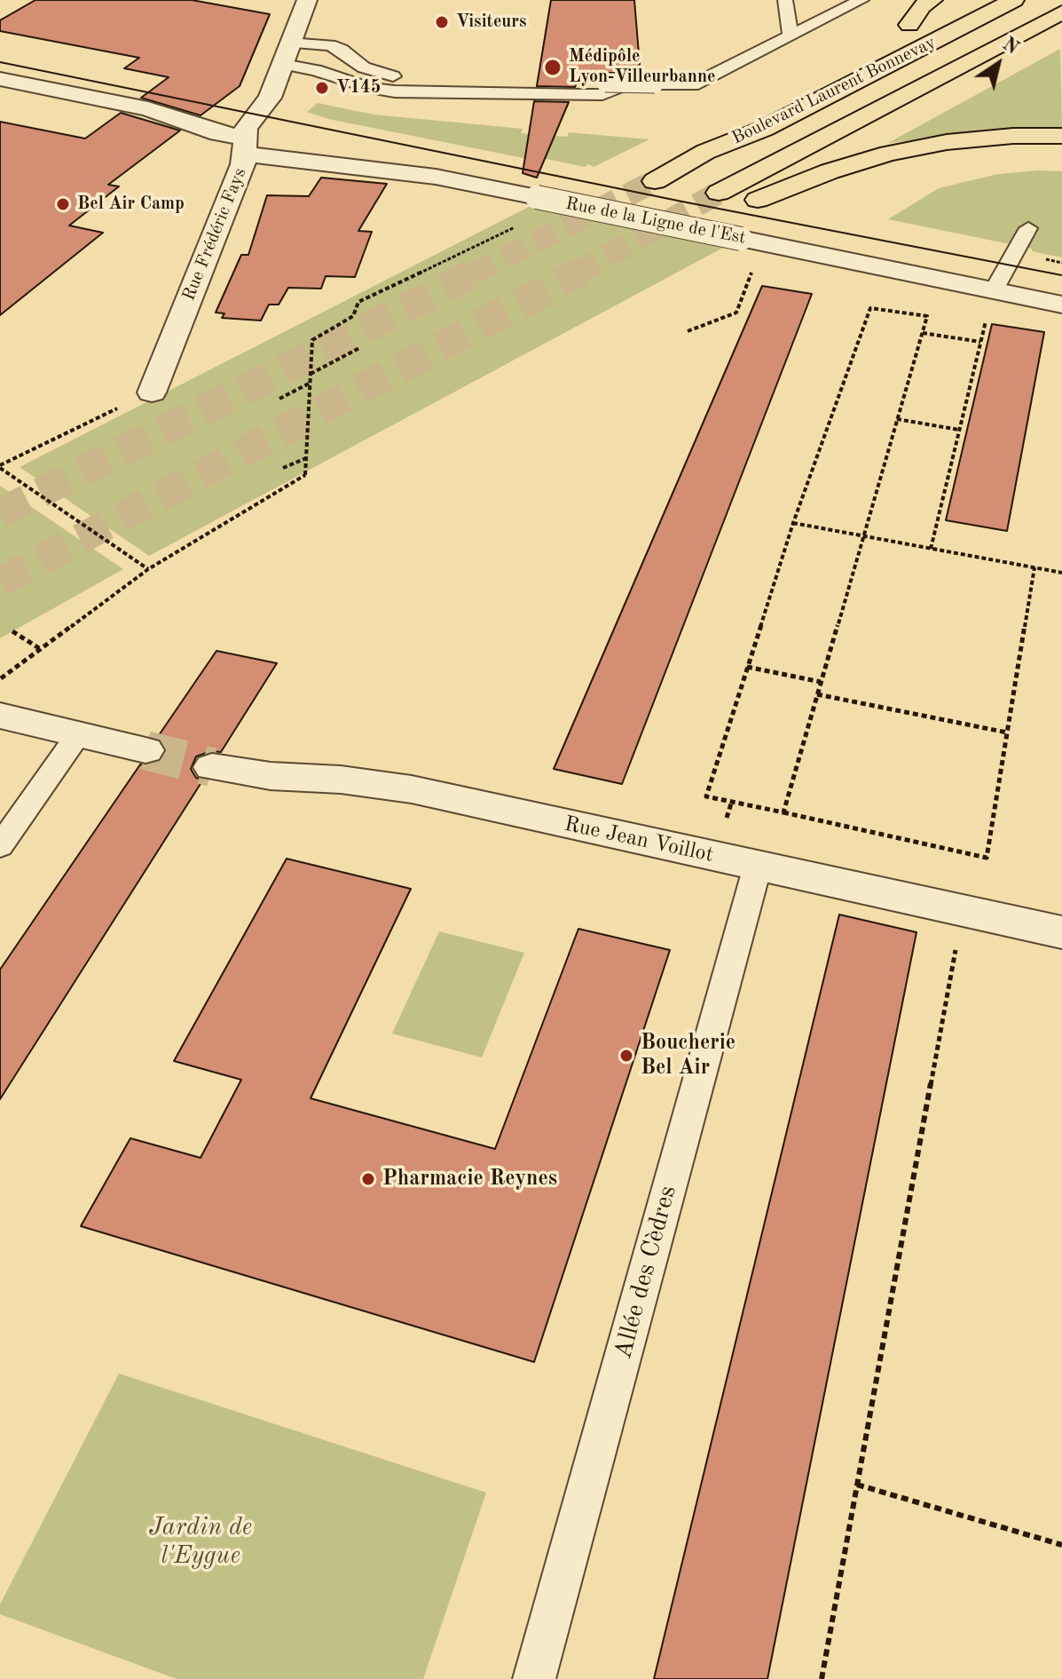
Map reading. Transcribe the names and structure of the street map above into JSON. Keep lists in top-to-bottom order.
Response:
{
  "streets": {
    "highway": ["Boulevard Laurent Bonnevay"],
    "street": ["Rue de la Ligne de l'Est", "Rue Frédéric Fays", "Rue Jean Voillot"],
    "lane": ["Allée des Cèdres"]
  },
  "crossings": [
    ["Rue de la Ligne de l'Est", "Rue Frédéric Fays"],
    ["Rue Jean Voillot", "Allée des Cèdres"]
  ],
  "parks": ["Jardin de l'Eygue"],
  "places": [
    "Visiteurs",
    "Médipôle Lyon-Villeurbanne",
    "V145",
    "Bel Air Camp",
    "Boucherie Bel Air",
    "Pharmacie Reynes"
  ],
  "north": "top right"
}
